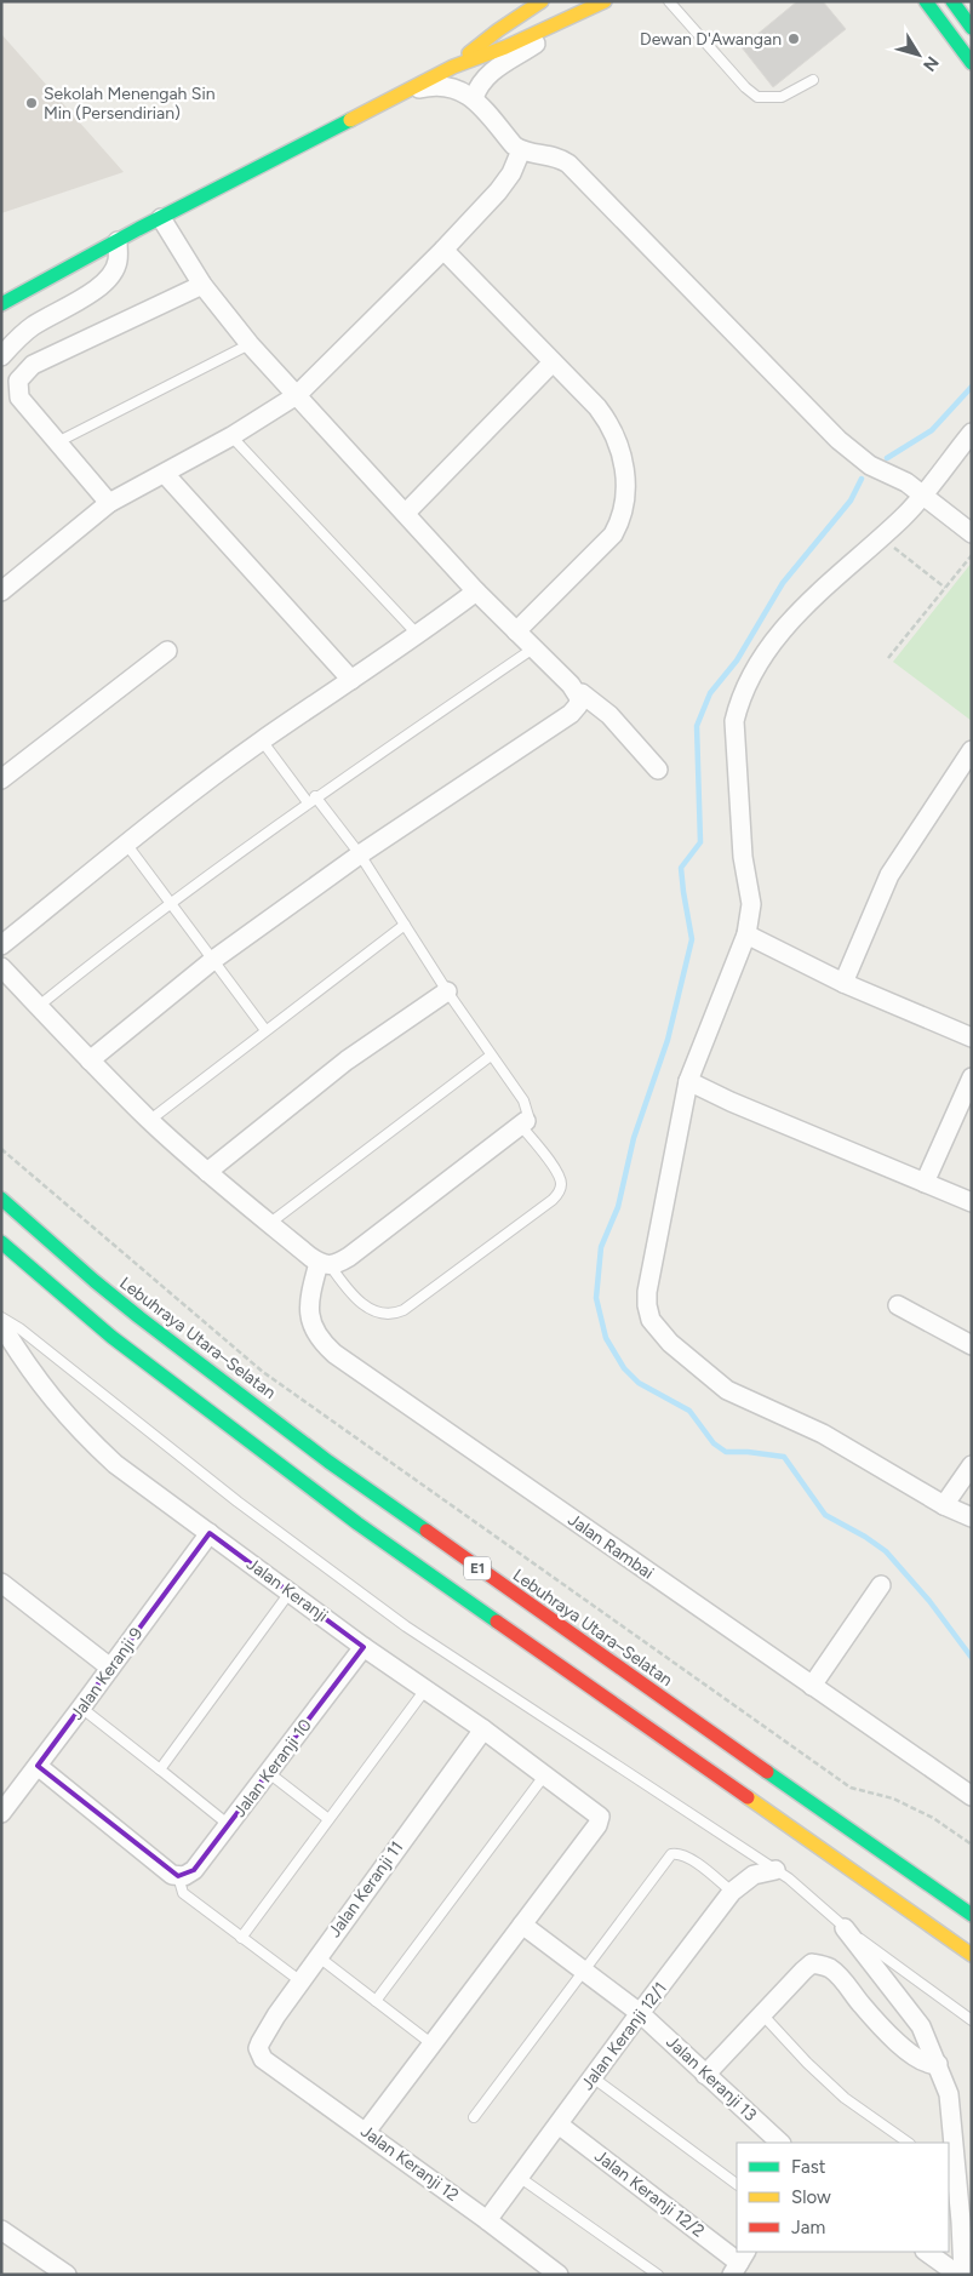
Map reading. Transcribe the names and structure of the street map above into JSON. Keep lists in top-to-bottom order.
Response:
{
  "streets": {
    "main road": ["Lebuhraya Utara–Selatan", "E1"],
    "street": [
      "Jalan Rambai",
      "Jalan Keranji",
      "Jalan Keranji 9",
      "Jalan Keranji 10",
      "Jalan Keranji 11",
      "Jalan Keranji 12/1",
      "Jalan Keranji 13",
      "Jalan Keranji 12",
      "Jalan Keranji 12/2"
    ]
  },
  "crossings": [
    ["Jalan Keranji", "Jalan Keranji 9"],
    ["Jalan Keranji", "Jalan Keranji 10"],
    ["Jalan Keranji", "Jalan Keranji 11"],
    ["Jalan Keranji", "Jalan Keranji 13"],
    ["Jalan Keranji 11", "Jalan Keranji 12"],
    ["Jalan Keranji 12/1", "Jalan Keranji 13"],
    ["Jalan Keranji 12/1", "Jalan Keranji 12"],
    ["Jalan Keranji 12/1", "Jalan Keranji 12/2"]
  ],
  "places": ["Dewan D'Awangan", "Sekolah Menengah Sin Min (Persendirian)"],
  "legend": ["Fast", "Slow", "Jam"],
  "north": "bottom right"
}
